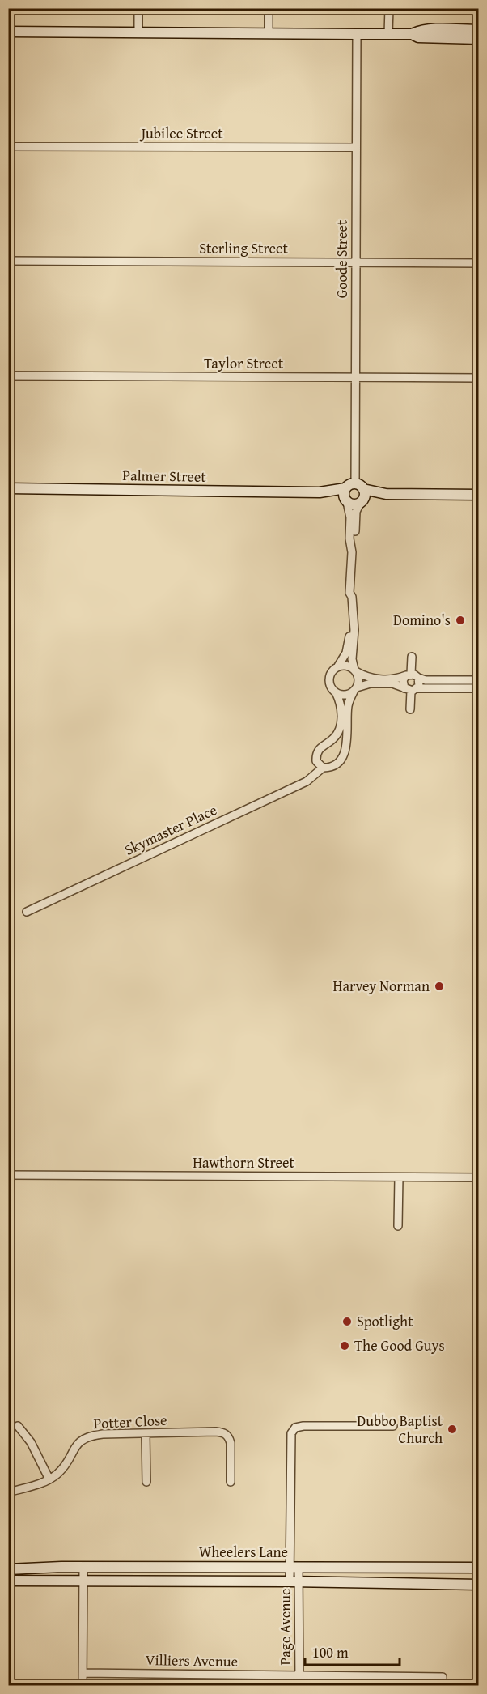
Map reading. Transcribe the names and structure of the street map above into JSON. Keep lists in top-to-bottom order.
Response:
{
  "streets": {
    "street": [
      "Jubilee Street",
      "Sterling Street",
      "Goode Street",
      "Taylor Street",
      "Palmer Street",
      "Skymaster Place",
      "Hawthorn Street",
      "Potter Close",
      "Wheelers Lane",
      "Page Avenue",
      "Villiers Avenue"
    ]
  },
  "crossings": [
    ["Jubilee Street", "Goode Street"],
    ["Sterling Street", "Goode Street"],
    ["Goode Street", "Taylor Street"],
    ["Goode Street", "Palmer Street"],
    ["Wheelers Lane", "Page Avenue"],
    ["Page Avenue", "Villiers Avenue"]
  ],
  "places": [
    "Domino's",
    "Harvey Norman",
    "Spotlight",
    "The Good Guys",
    "Dubbo Baptist Church"
  ],
  "scale_bar": "100 m"
}
